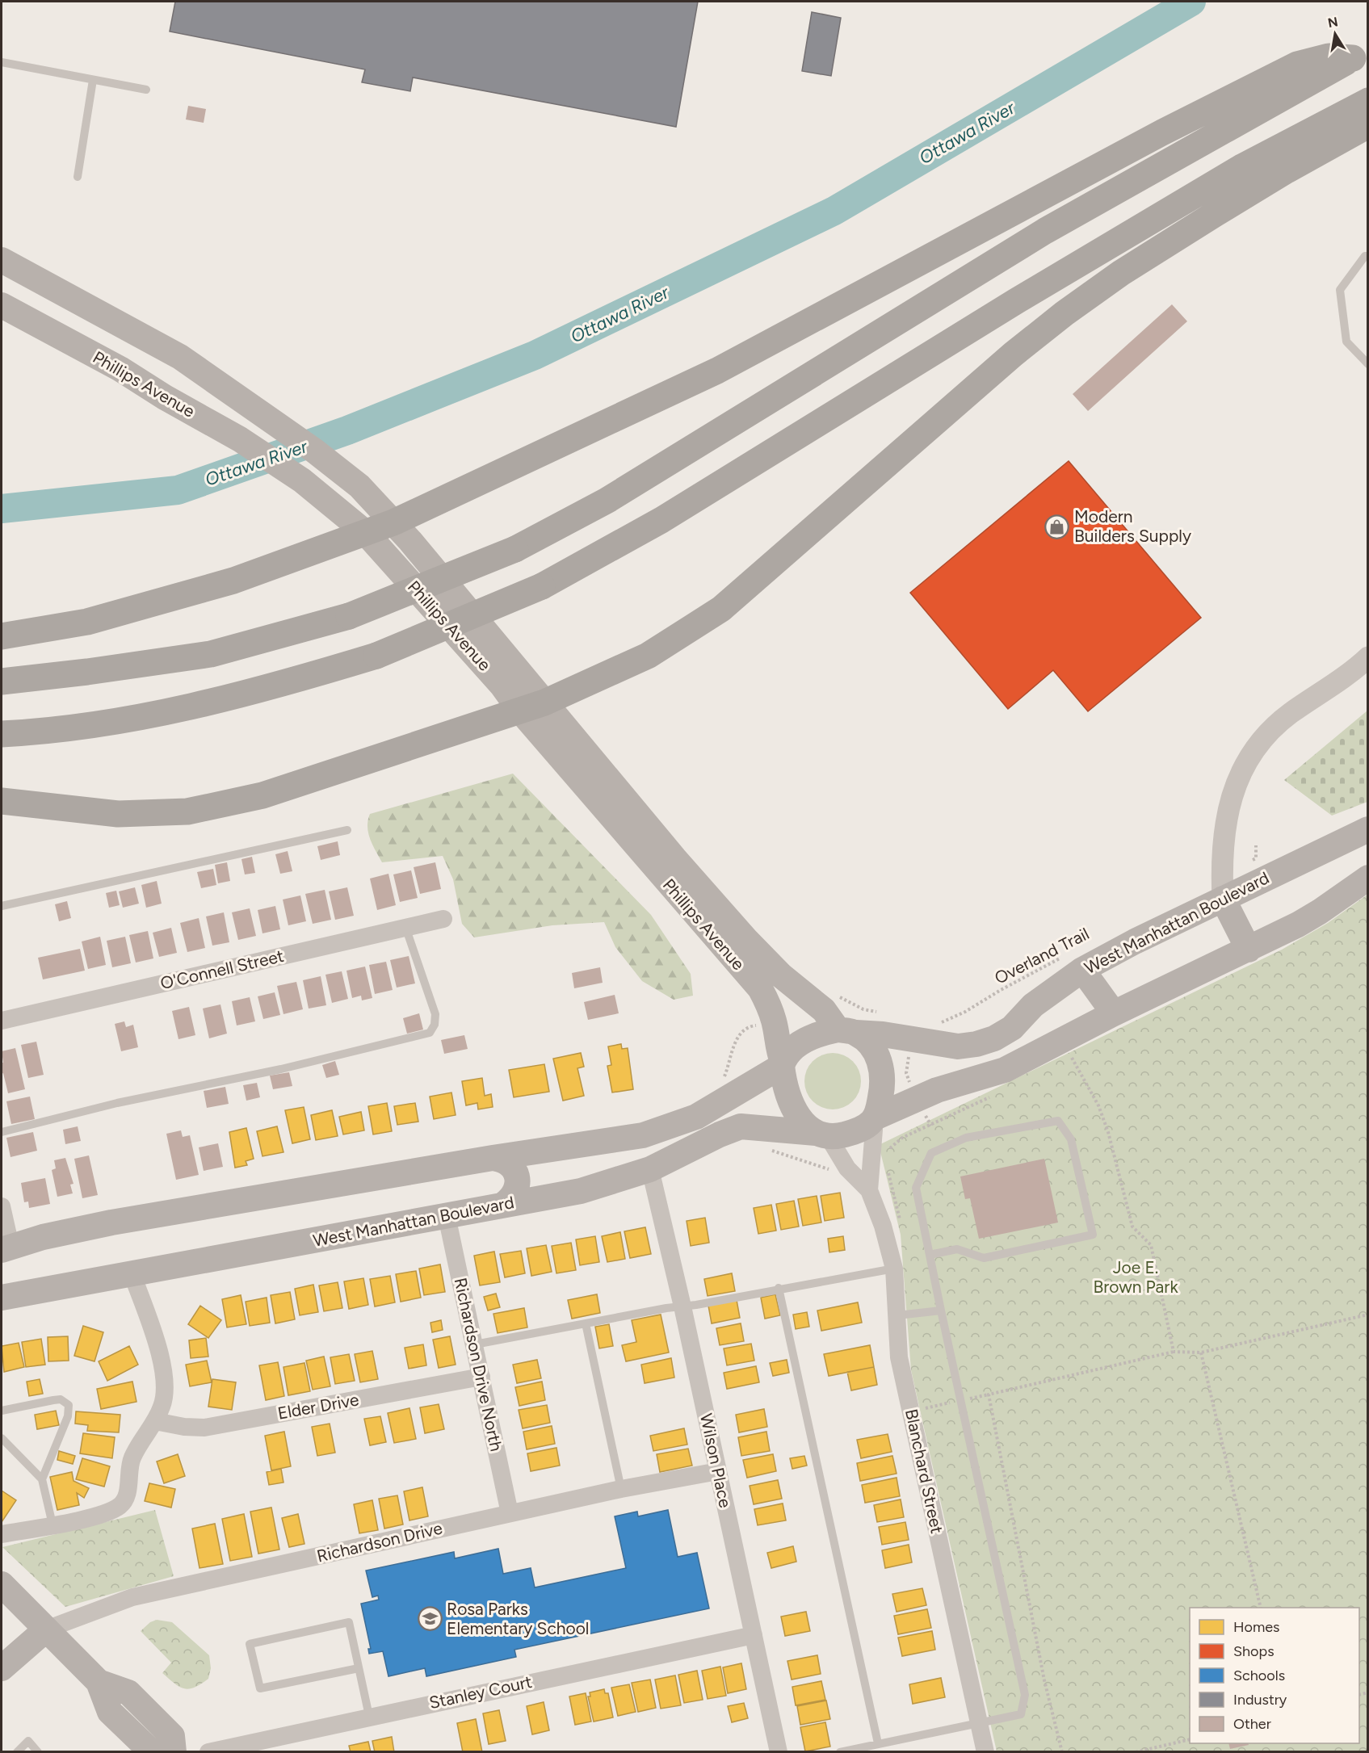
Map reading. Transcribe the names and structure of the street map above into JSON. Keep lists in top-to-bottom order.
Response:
{
  "streets": {
    "main road": ["Phillips Avenue", "West Manhattan Boulevard"],
    "street": [
      "O'Connell Street",
      "Richardson Drive North",
      "Elder Drive",
      "Wilson Place",
      "Blanchard Street",
      "Richardson Drive",
      "Stanley Court"
    ],
    "path": ["Overland Trail"]
  },
  "crossings": [
    ["Phillips Avenue", "West Manhattan Boulevard"],
    ["West Manhattan Boulevard", "Overland Trail"],
    ["West Manhattan Boulevard", "Richardson Drive North"],
    ["West Manhattan Boulevard", "Wilson Place"],
    ["Richardson Drive North", "Elder Drive"],
    ["Richardson Drive North", "Richardson Drive"],
    ["Wilson Place", "Richardson Drive"],
    ["Wilson Place", "Stanley Court"]
  ],
  "water": ["Ottawa River"],
  "parks": ["Joe E. Brown Park"],
  "places": {
    "shop": ["Modern Builders Supply"],
    "school or university": ["Rosa Parks Elementary School"]
  },
  "legend": [
    "Homes",
    "Shops",
    "Schools",
    "Industry",
    "Other"
  ],
  "north": "top"
}
